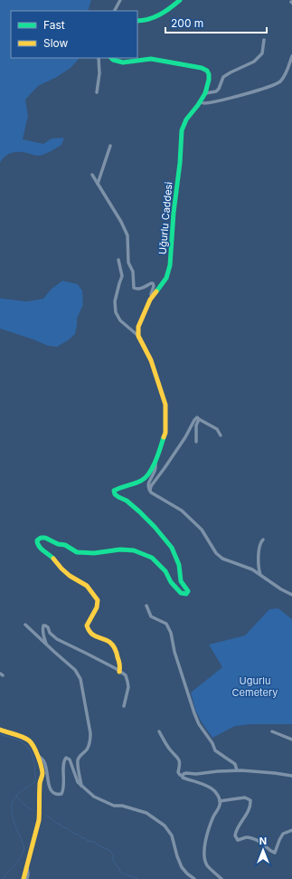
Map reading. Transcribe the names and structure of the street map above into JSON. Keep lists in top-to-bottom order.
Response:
{
  "streets": {
    "street": ["Uğurlu Caddesi"]
  },
  "parks": ["Ugurlu Cemetery"],
  "legend": ["Fast", "Slow"],
  "scale_bar": "200 m",
  "north": "top"
}
